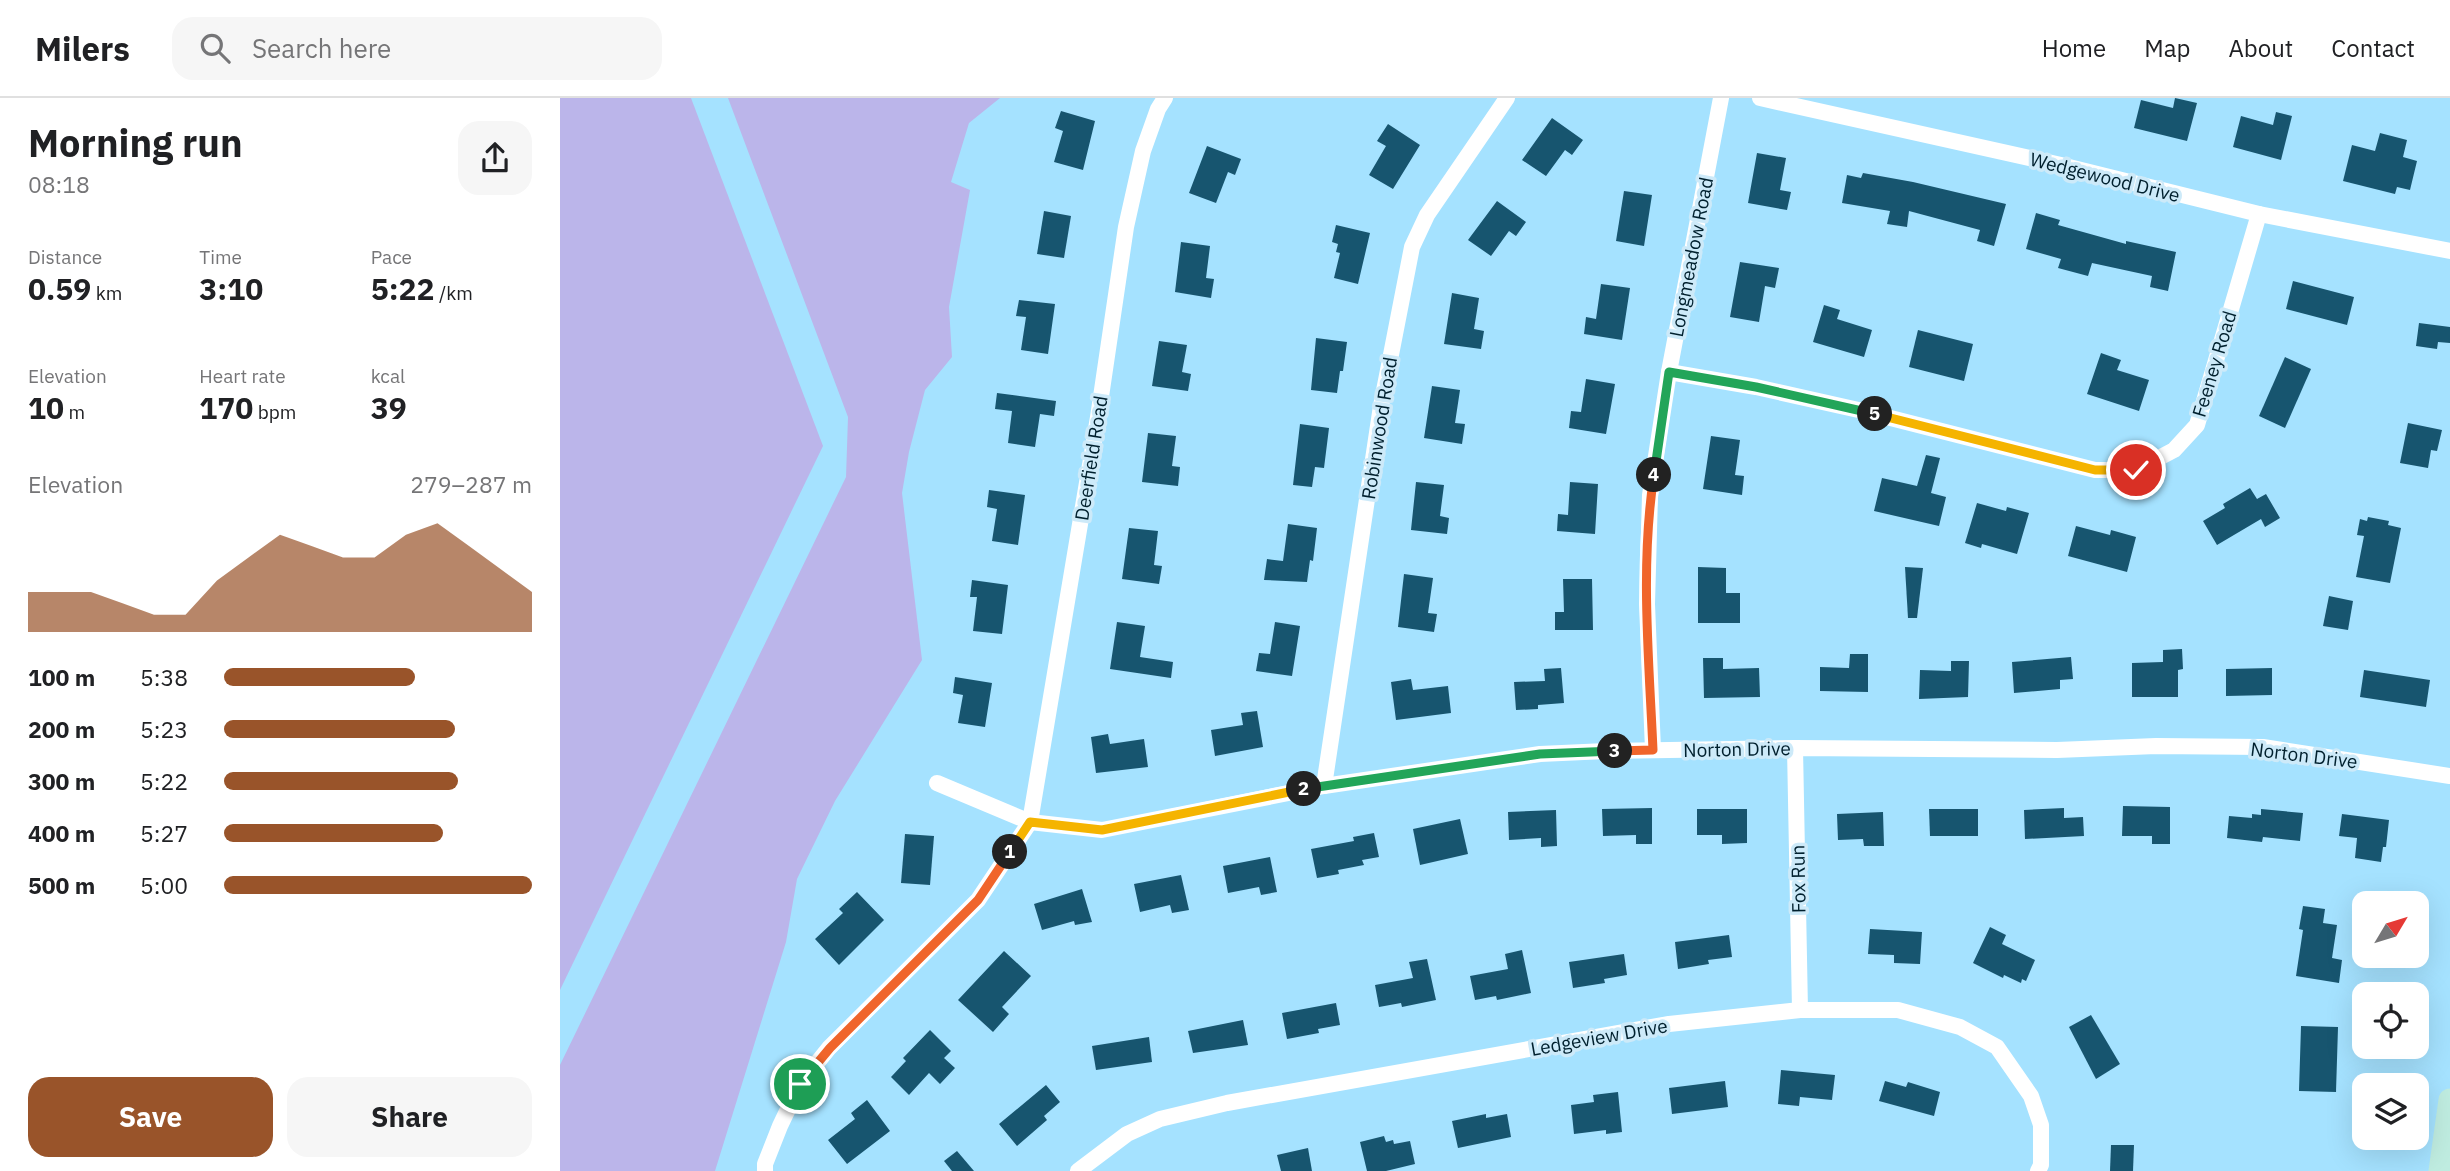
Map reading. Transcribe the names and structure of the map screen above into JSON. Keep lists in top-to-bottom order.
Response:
{
  "streets": {
    "street": [
      "Wedgewood Drive",
      "Longmeadow Road",
      "Feeney Road",
      "Robinwood Road",
      "Deerfield Road",
      "Norton Drive",
      "Fox Run",
      "Ledgeview Drive"
    ]
  },
  "crossings": [
    ["Wedgewood Drive", "Feeney Road"],
    ["Longmeadow Road", "Feeney Road"],
    ["Longmeadow Road", "Norton Drive"],
    ["Robinwood Road", "Norton Drive"],
    ["Deerfield Road", "Norton Drive"],
    ["Norton Drive", "Fox Run"],
    ["Fox Run", "Ledgeview Drive"]
  ],
  "north": "top right",
  "page": {
    "header": "Milers",
    "search": "Search here",
    "nav": [
      "Home",
      "Map",
      "About",
      "Contact"
    ],
    "heading": ["Morning run", "08:18"],
    "stats": [
      ["Distance", "0.59 km"],
      ["Time", "3:10"],
      ["Pace", "5:22 /km"],
      ["Elevation", "10 m"],
      ["Heart rate", "170 bpm"],
      ["kcal", "39"]
    ],
    "pins": [
      "5",
      "4",
      "3",
      "2",
      "1"
    ],
    "chart": ["Elevation", "279–287 m"],
    "list": [
      {
        "name": "100 m",
        "note": "5:38"
      },
      {
        "name": "200 m",
        "note": "5:23"
      },
      {
        "name": "300 m",
        "note": "5:22"
      },
      {
        "name": "400 m",
        "note": "5:27"
      },
      {
        "name": "500 m",
        "note": "5:00"
      }
    ],
    "buttons": ["Save", "Share"]
  }
}
